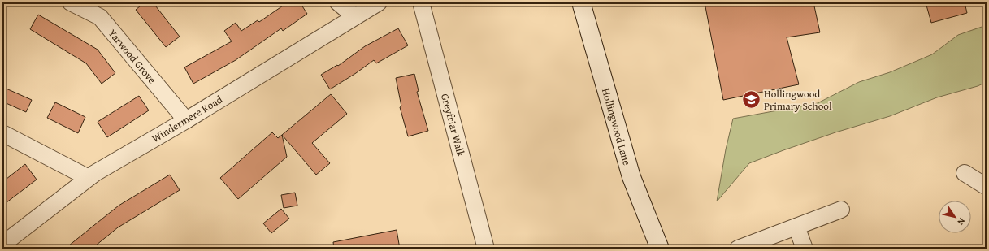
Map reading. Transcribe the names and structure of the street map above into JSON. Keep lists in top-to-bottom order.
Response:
{
  "streets": {
    "street": [
      "Yarwood Grove",
      "Windermere Road",
      "Greyfriar Walk",
      "Hollingwood Lane"
    ]
  },
  "crossings": [
    ["Yarwood Grove", "Windermere Road"]
  ],
  "places": {
    "school or university": ["Hollingwood Primary School"]
  },
  "north": "bottom right"
}
